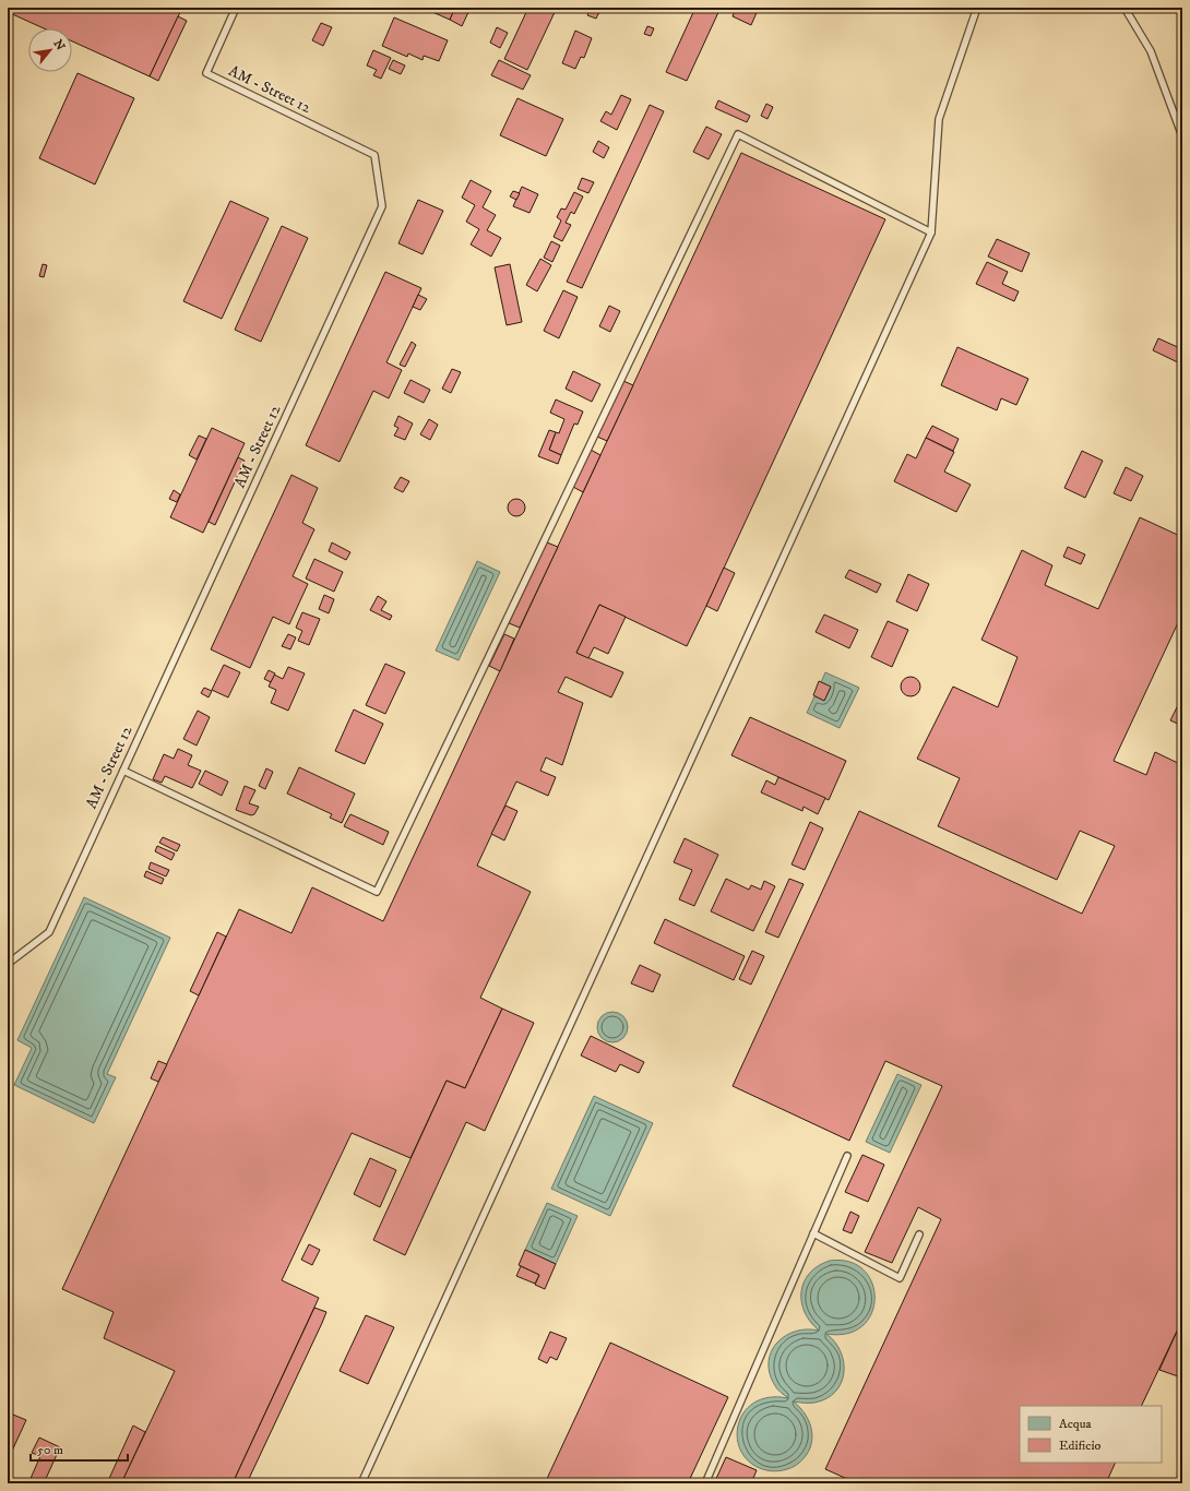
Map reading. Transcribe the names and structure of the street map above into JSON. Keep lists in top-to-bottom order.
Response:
{
  "streets": {
    "lane": ["AM - Street 12"]
  },
  "legend": ["Acqua", "Edificio"],
  "scale_bar": "50 m",
  "north": "top right"
}
